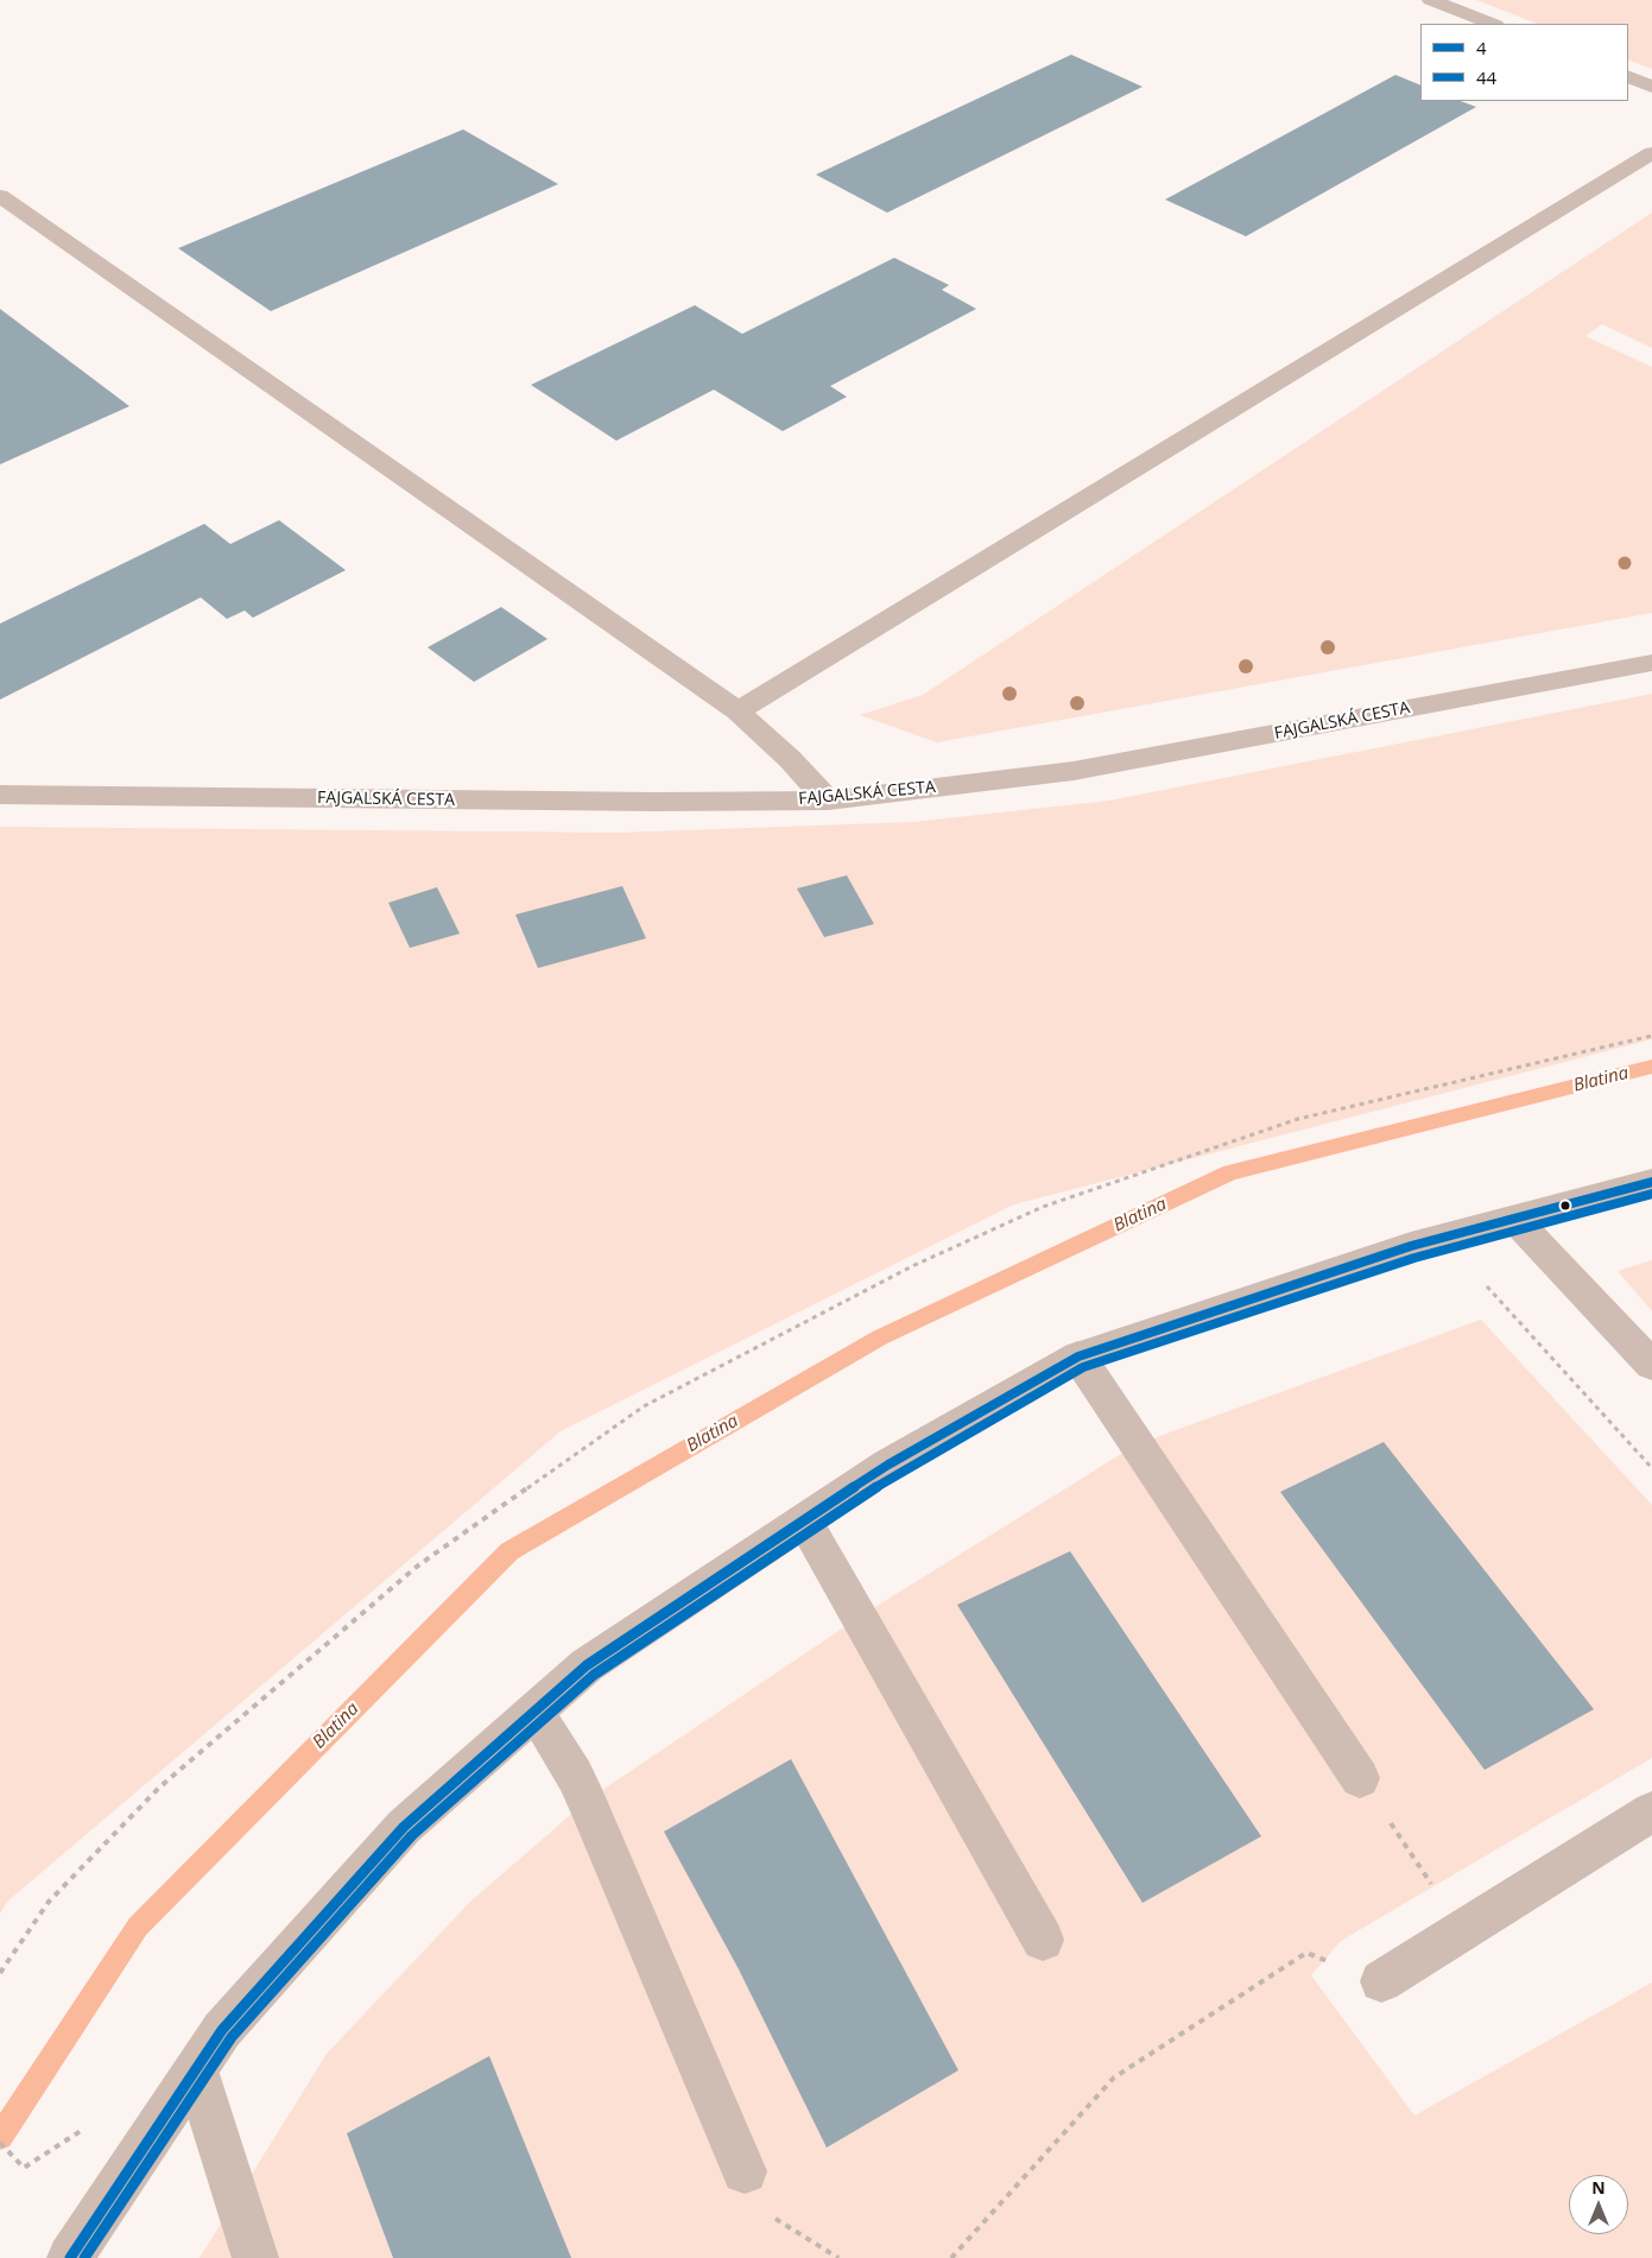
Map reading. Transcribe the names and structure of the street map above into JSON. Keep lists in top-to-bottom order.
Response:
{
  "streets": {
    "street": ["FAJGALSKÁ CESTA"]
  },
  "water": ["Blatina"],
  "lines": ["transit line 4", "transit line 44"],
  "legend": ["4", "44"],
  "north": "top"
}
